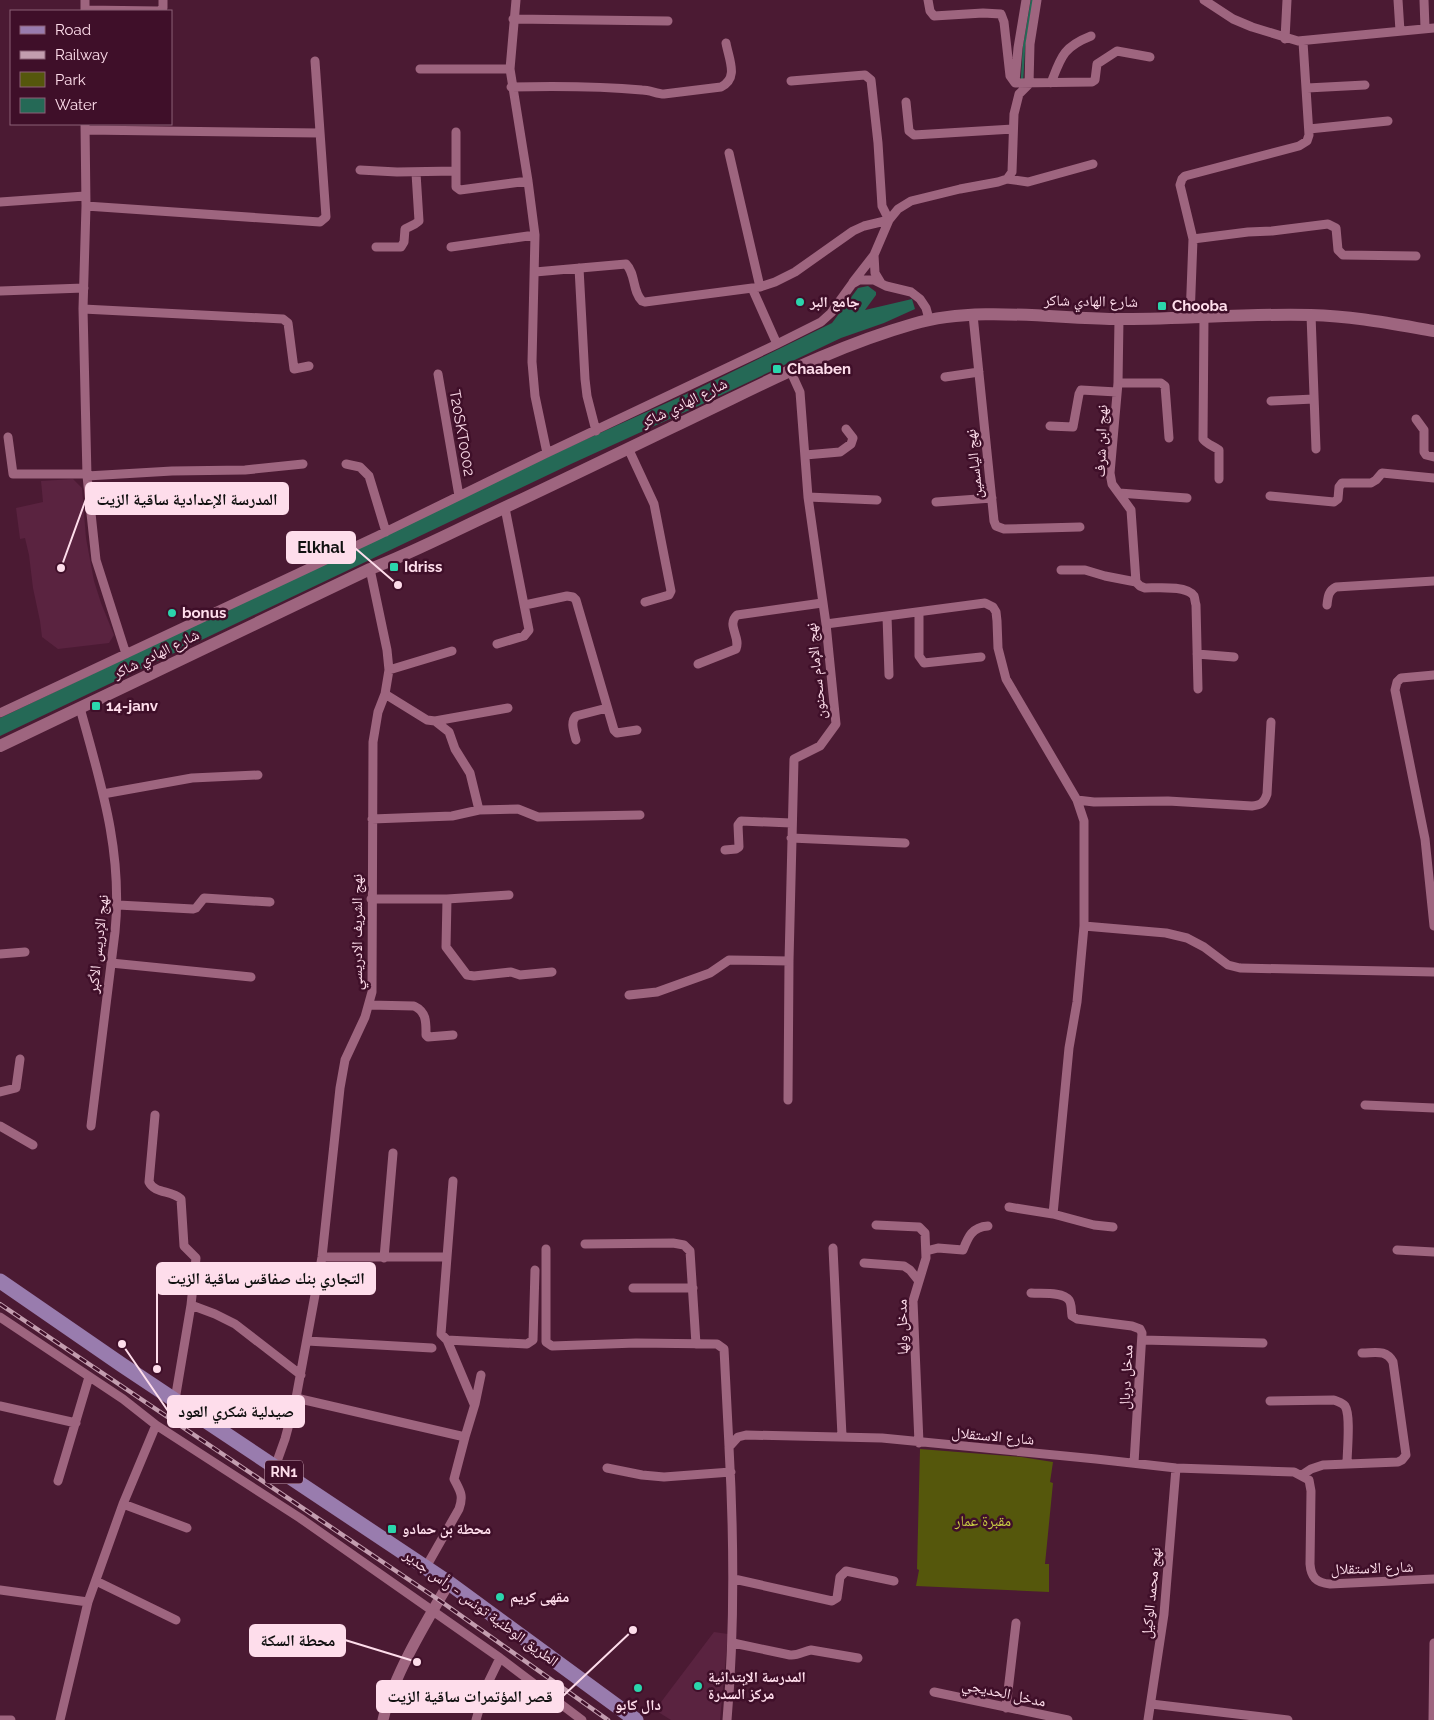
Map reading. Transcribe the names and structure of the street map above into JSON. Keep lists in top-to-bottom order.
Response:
{
  "streets": {
    "main road": ["شارع الهادي شاكر", "RN1", "الطريق الوطنية تونس - رأس جدير"],
    "street": [
      "T20SKT0002",
      "نهج ابن شرف",
      "نهج الياسمين",
      "نهج الإمام سحنون",
      "نهج الشريف الادريسي",
      "نهج الإدريس الأكبر",
      "مدخل ولها",
      "مدخل دربال",
      "شارع الاستقلال",
      "نهج محمد الوكيل",
      "مدخل الحديجي"
    ]
  },
  "crossings": [
    ["شارع الهادي شاكر", "نهج ابن شرف"],
    ["شارع الهادي شاكر", "نهج الياسمين"],
    ["شارع الهادي شاكر", "نهج الإمام سحنون"],
    ["شارع الهادي شاكر", "نهج الشريف الادريسي"],
    ["شارع الهادي شاكر", "نهج الإدريس الأكبر"],
    ["نهج الشريف الادريسي", "الطريق الوطنية تونس - رأس جدير"],
    ["مدخل ولها", "شارع الاستقلال"],
    ["مدخل دربال", "شارع الاستقلال"],
    ["شارع الاستقلال", "نهج محمد الوكيل"]
  ],
  "parks": ["مقبرة عمار"],
  "places": {
    "other": [
      "جامع البر",
      "المدرسة الإعدادية ساقية الزيت",
      "Elkhal",
      "bonus",
      "صيدلية شكري العود",
      "التجاري بنك صفاقس ساقية الزيت",
      "مقهى كريم",
      "قصر المؤتمرات ساقية الزيت",
      "محطة السكة",
      "المدرسة الإبتدائية مركز السدرة",
      "دال كابو"
    ],
    "transit": [
      "Chooba",
      "Chaaben",
      "Idriss",
      "14-janv",
      "محطة بن حمادو"
    ]
  },
  "legend": [
    "Road",
    "Railway",
    "Park",
    "Water"
  ]
}
